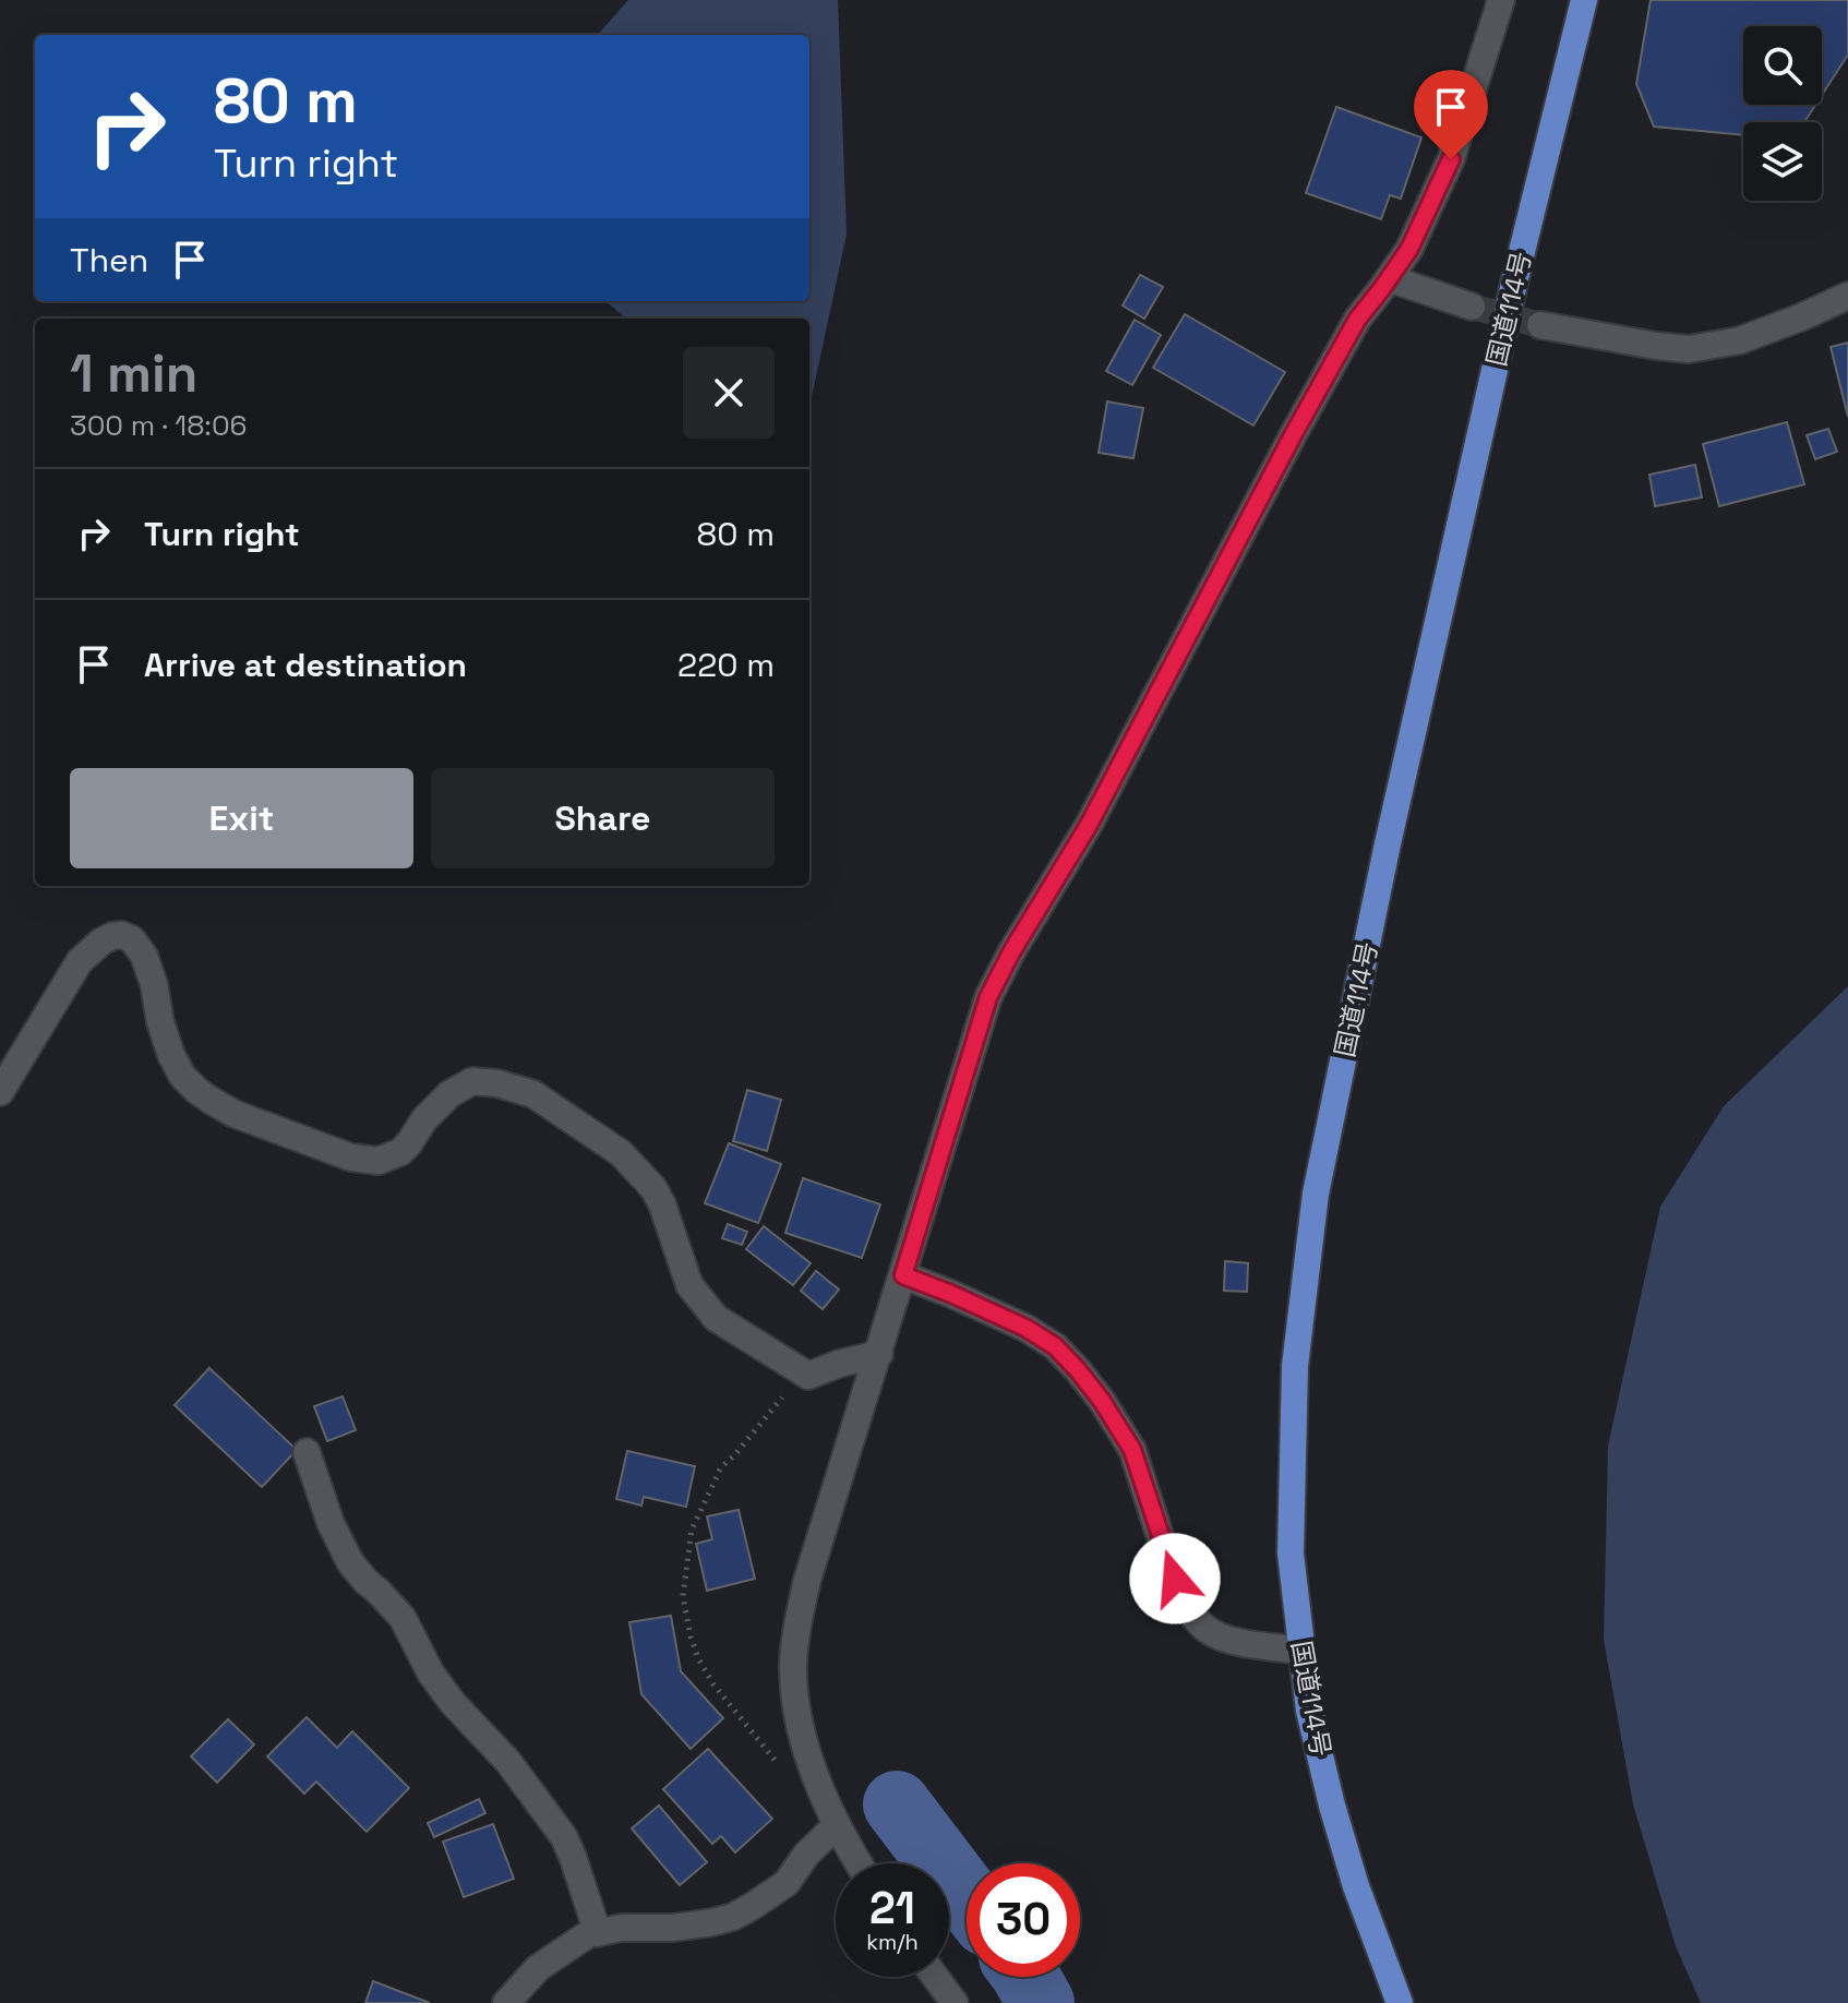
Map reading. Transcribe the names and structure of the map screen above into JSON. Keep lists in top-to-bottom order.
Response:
{
  "streets": {
    "highway": ["国道114号"]
  },
  "page": {
    "turn": ["80 m", "Turn right"],
    "then": "Then",
    "heading": ["1 min", "300 m · 18:06"],
    "list": [
      {
        "name": "Turn right",
        "value": "80 m"
      },
      {
        "name": "Arrive at destination",
        "value": "220 m"
      }
    ],
    "buttons": ["Exit", "Share"],
    "speed": "21 km/h",
    "limit": "30"
  }
}
